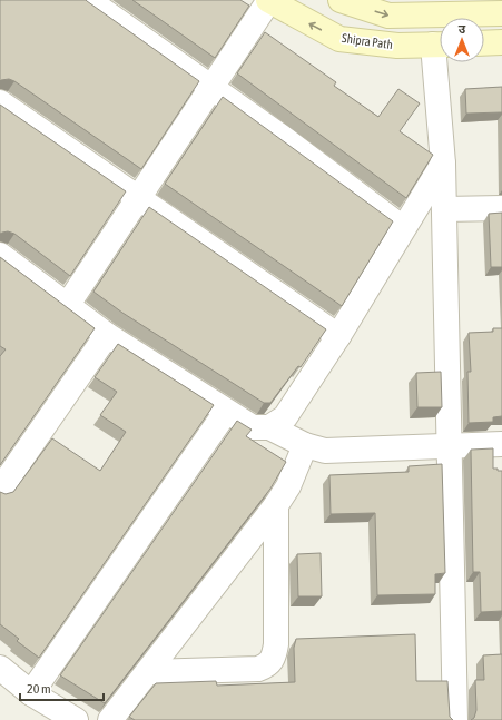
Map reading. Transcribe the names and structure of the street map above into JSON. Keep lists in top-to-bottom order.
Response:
{
  "streets": {
    "street": ["Shipra Path"]
  },
  "scale_bar": "20 m",
  "north": "top"
}
